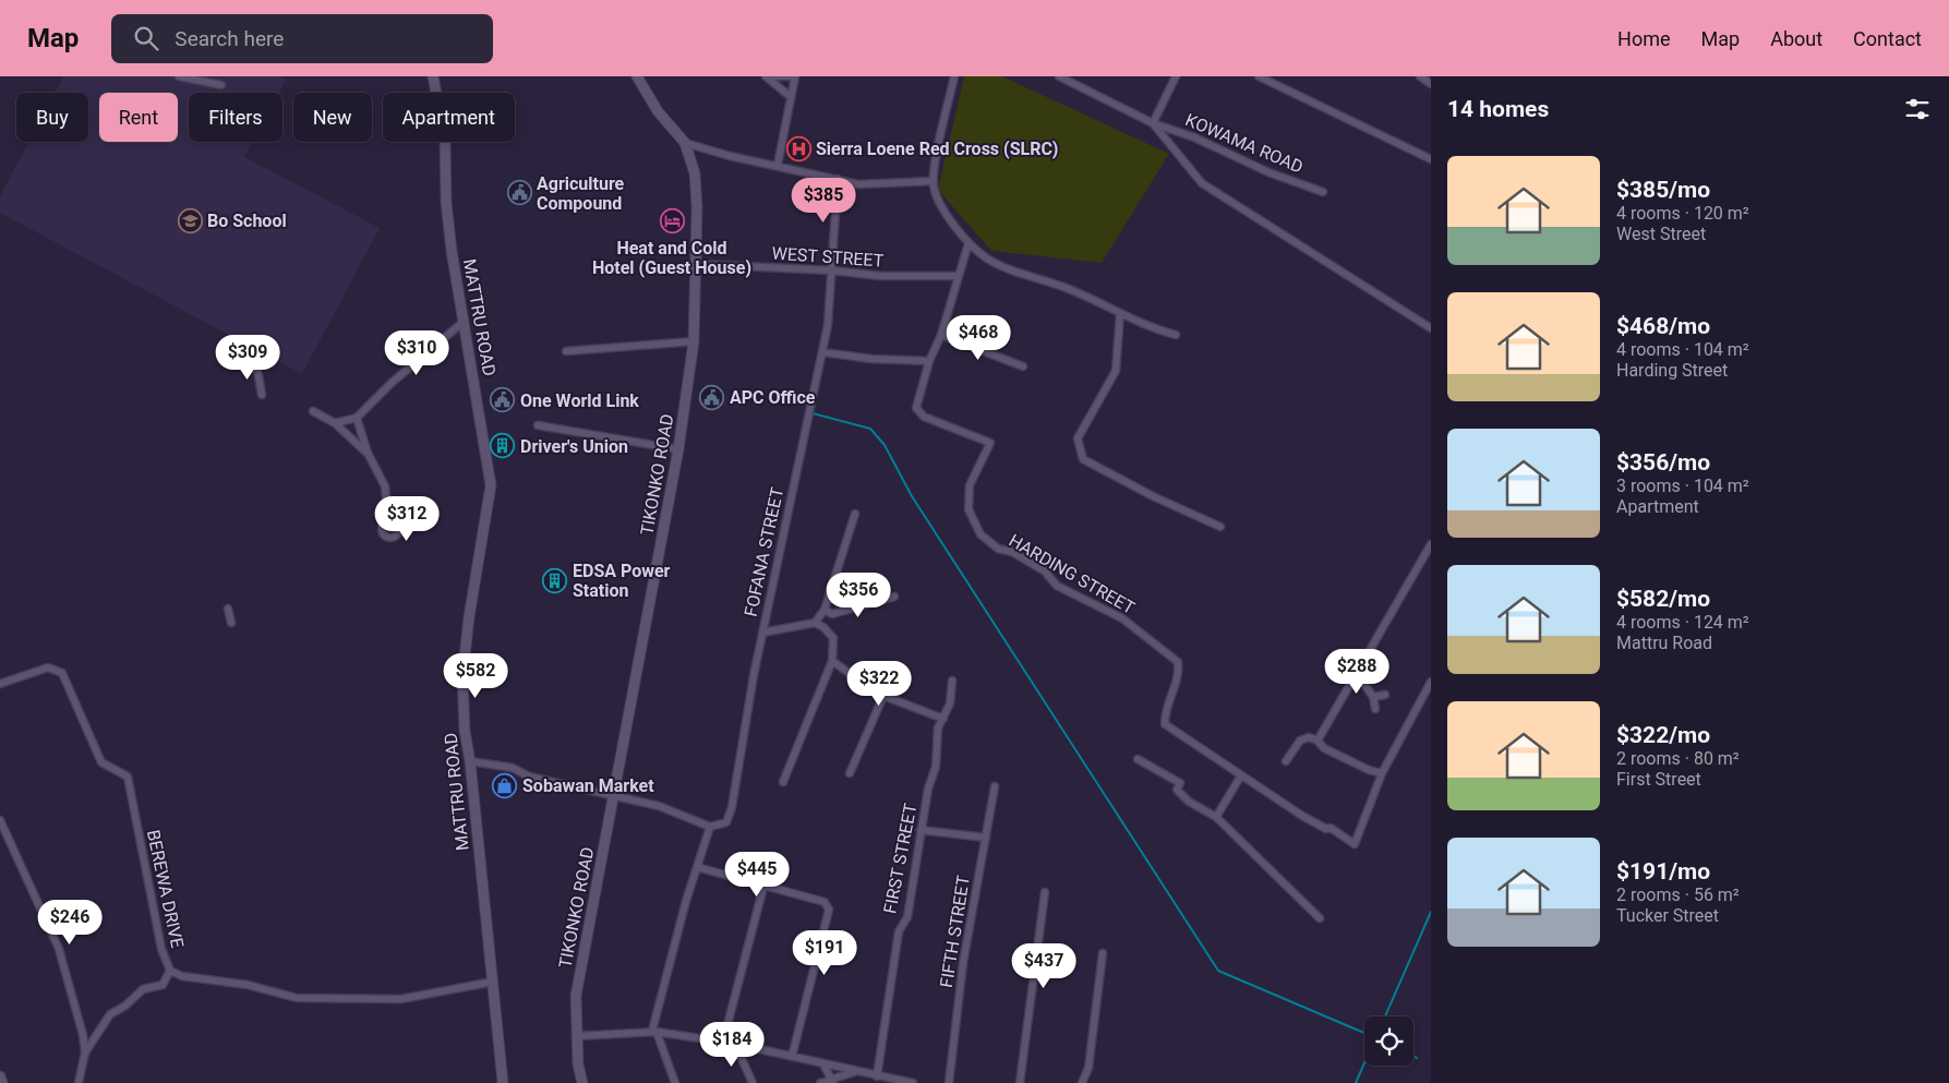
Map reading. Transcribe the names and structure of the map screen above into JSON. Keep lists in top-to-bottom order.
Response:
{
  "streets": {
    "street": [
      "KOWAMA ROAD",
      "WEST STREET",
      "MATTRU ROAD",
      "TIKONKO ROAD",
      "FOFANA STREET",
      "HARDING STREET",
      "FIRST STREET",
      "BEREWA DRIVE",
      "FIFTH STREET"
    ]
  },
  "crossings": [
    ["WEST STREET", "TIKONKO ROAD"],
    ["WEST STREET", "FOFANA STREET"],
    ["WEST STREET", "HARDING STREET"],
    ["MATTRU ROAD", "BEREWA DRIVE"]
  ],
  "places": {
    "hospital": ["Sierra Loene Red Cross (SLRC)"],
    "public building": ["Agriculture Compound", "APC Office", "One World Link"],
    "school or university": ["Bo School"],
    "hotel": ["Heat and Cold Hotel (Guest House)"],
    "building": ["Driver's Union", "EDSA Power Station"],
    "shop": ["Sobawan Market"]
  },
  "page": {
    "header": "Map",
    "search": "Search here",
    "nav": [
      "Home",
      "Map",
      "About",
      "Contact"
    ],
    "heading": "14 homes",
    "chip": [
      "Buy",
      "Rent",
      "Filters",
      "New",
      "Apartment"
    ],
    "list": [
      {
        "name": "$385/mo",
        "note": "4 rooms · 120 m² · West Street"
      },
      {
        "name": "$468/mo",
        "note": "4 rooms · 104 m² · Harding Street"
      },
      {
        "name": "$356/mo",
        "note": "3 rooms · 104 m² · Apartment"
      },
      {
        "name": "$582/mo",
        "note": "4 rooms · 124 m² · Mattru Road"
      },
      {
        "name": "$322/mo",
        "note": "2 rooms · 80 m² · First Street"
      },
      {
        "name": "$191/mo",
        "note": "2 rooms · 56 m² · Tucker Street"
      }
    ],
    "price": [
      "$385",
      "$468",
      "$310",
      "$309",
      "$312",
      "$356",
      "$288",
      "$582",
      "$322",
      "$445",
      "$246",
      "$191",
      "$437",
      "$184"
    ]
  }
}
